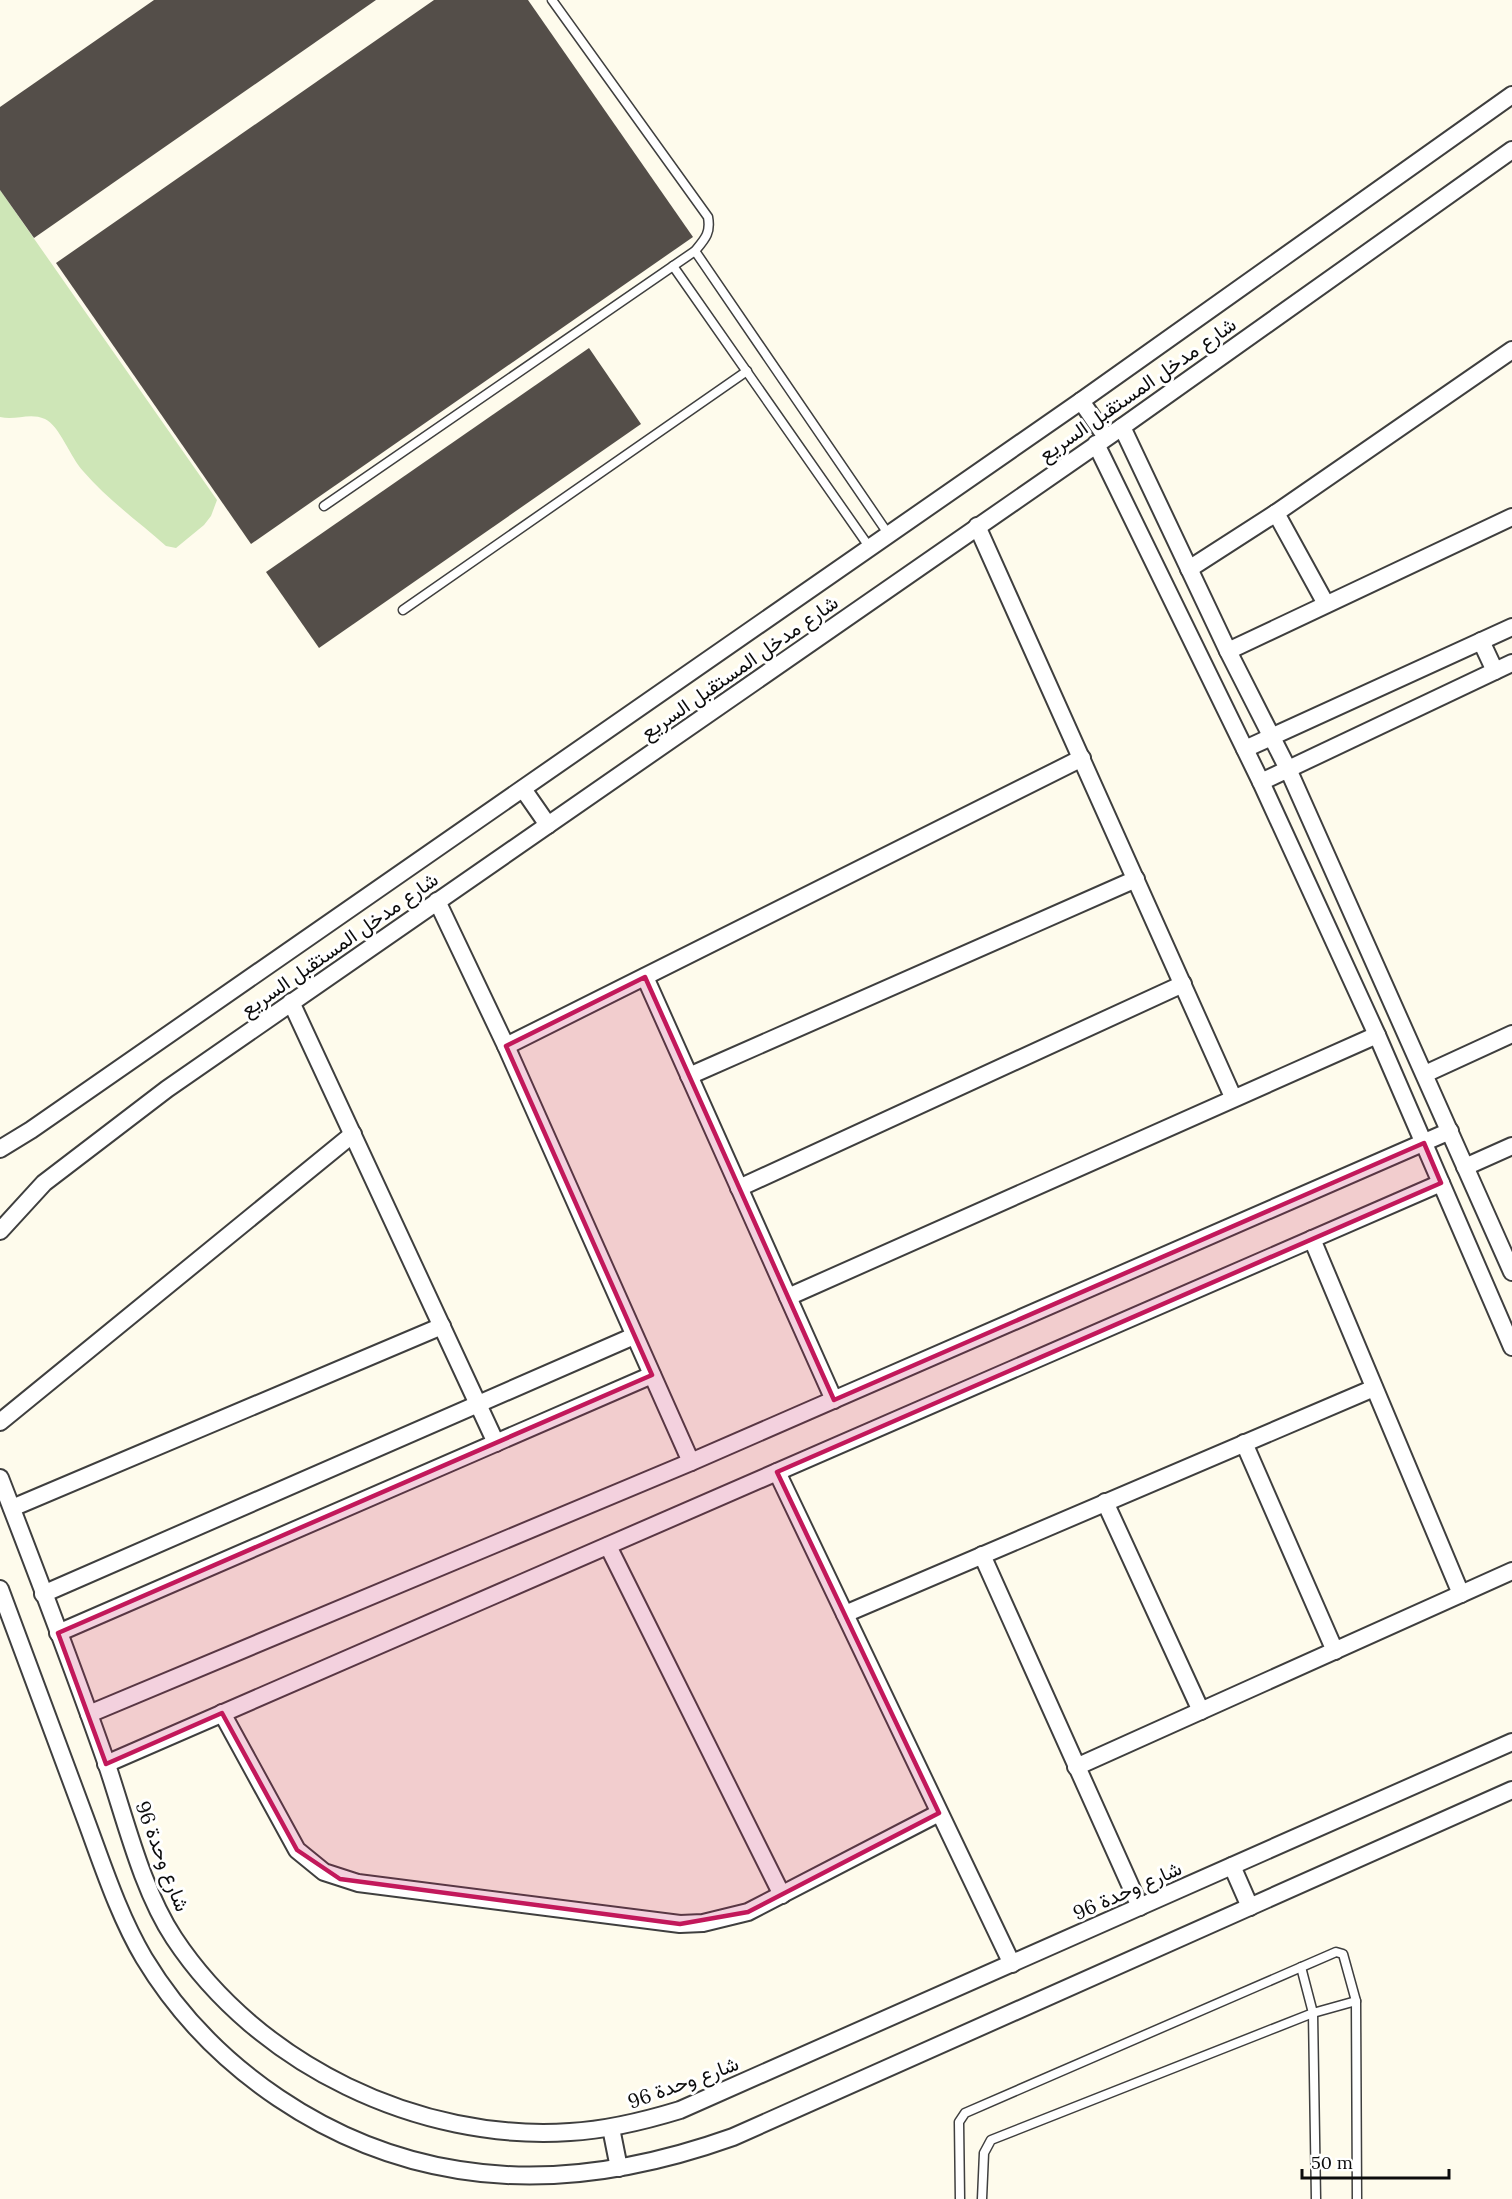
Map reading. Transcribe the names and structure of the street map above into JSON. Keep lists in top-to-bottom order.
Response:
{
  "streets": {
    "street": ["شارع مدخل المستقبل السريع", "شارع وحدة 96"]
  },
  "scale_bar": "50 m"
}
